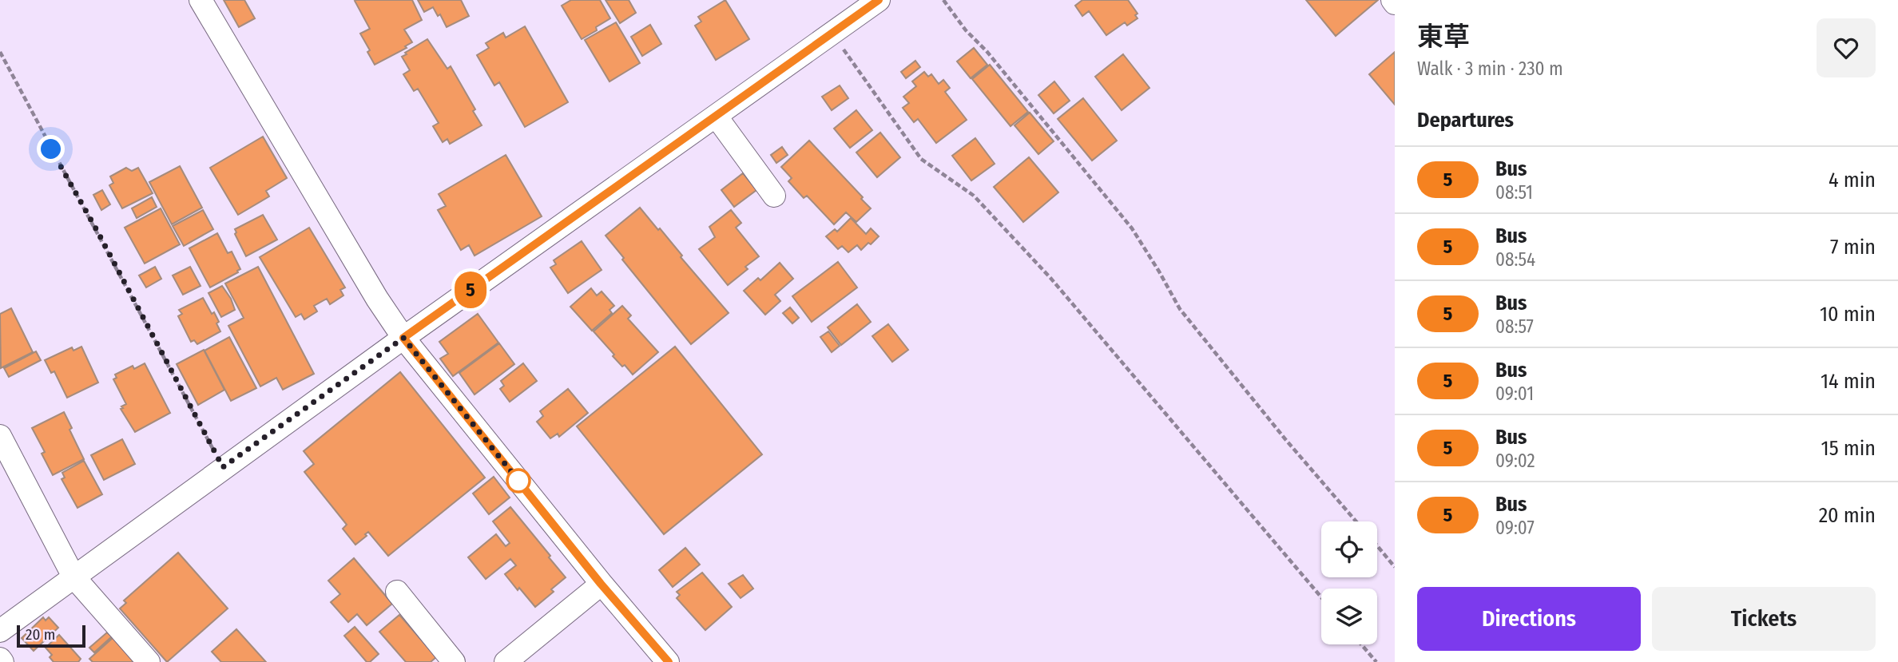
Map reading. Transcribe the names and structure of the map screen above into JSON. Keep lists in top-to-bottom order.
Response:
{
  "lines": ["bus line 5"],
  "scale_bar": "20 m",
  "page": {
    "on_map": "5",
    "heading": [
      ["東草", "Walk · 3 min · 230 m"],
      "Departures"
    ],
    "list": [
      {
        "mark": "5",
        "name": "Bus",
        "note": "08:51",
        "value": "4 min"
      },
      {
        "mark": "5",
        "name": "Bus",
        "note": "08:54",
        "value": "7 min"
      },
      {
        "mark": "5",
        "name": "Bus",
        "note": "08:57",
        "value": "10 min"
      },
      {
        "mark": "5",
        "name": "Bus",
        "note": "09:01",
        "value": "14 min"
      },
      {
        "mark": "5",
        "name": "Bus",
        "note": "09:02",
        "value": "15 min"
      },
      {
        "mark": "5",
        "name": "Bus",
        "note": "09:07",
        "value": "20 min"
      }
    ],
    "buttons": ["Directions", "Tickets"],
    "scale": "20 m"
  }
}
